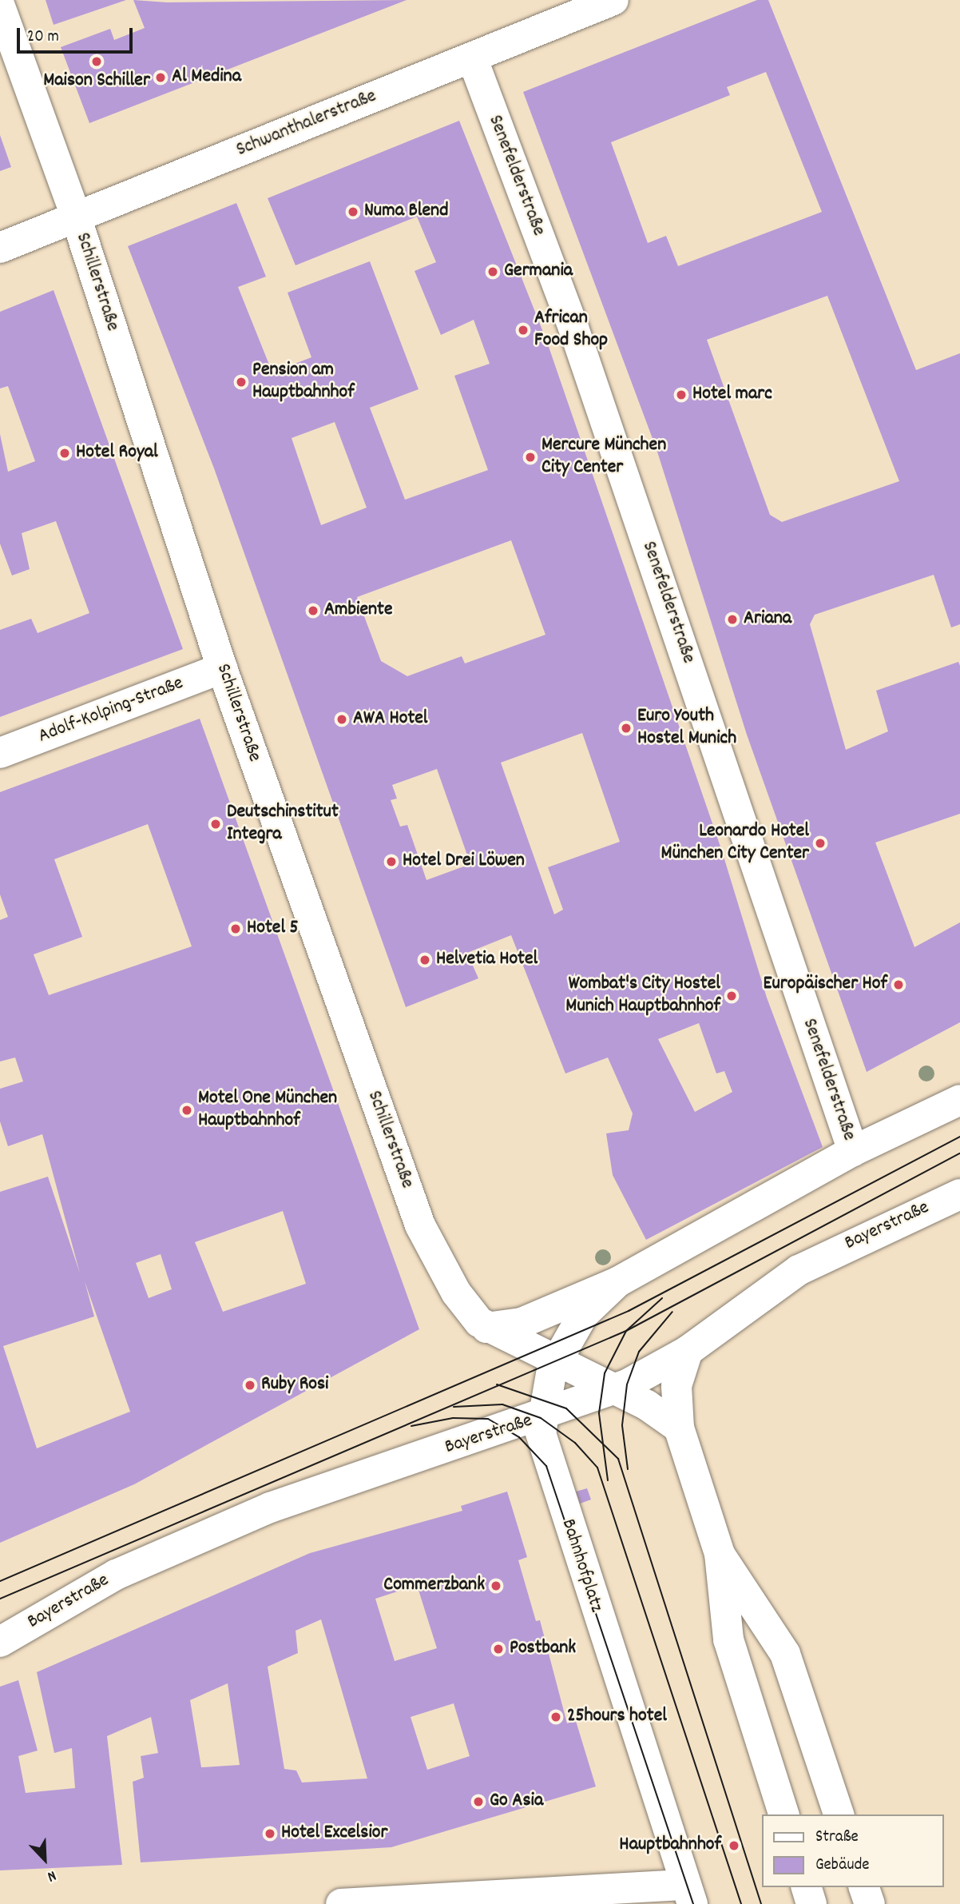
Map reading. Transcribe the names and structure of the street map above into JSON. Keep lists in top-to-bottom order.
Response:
{
  "streets": {
    "street": [
      "Schwanthalerstraße",
      "Senefelderstraße",
      "Schillerstraße",
      "Adolf-Kolping-Straße",
      "Bayerstraße",
      "Bahnhofplatz"
    ]
  },
  "crossings": [
    ["Schwanthalerstraße", "Senefelderstraße"],
    ["Schwanthalerstraße", "Schillerstraße"],
    ["Schillerstraße", "Adolf-Kolping-Straße"],
    ["Schillerstraße", "Bahnhofplatz"],
    ["Bayerstraße", "Bahnhofplatz"]
  ],
  "places": [
    "Maison Schiller",
    "Al Medina",
    "Numa Blend",
    "Germania",
    "African Food Shop",
    "Pension am Hauptbahnhof",
    "Hotel marc",
    "Hotel Royal",
    "Mercure München City Center",
    "Ambiente",
    "Ariana",
    "AWA Hotel",
    "Euro Youth Hostel Munich",
    "Deutschinstitut Integra",
    "Leonardo Hotel München City Center",
    "Hotel Drei Löwen",
    "Hotel 5",
    "Helvetia Hotel",
    "Europäischer Hof",
    "Wombat's City Hostel Munich Hauptbahnhof",
    "Motel One München Hauptbahnhof",
    "Ruby Rosi",
    "Commerzbank",
    "Postbank",
    "25hours hotel",
    "Go Asia",
    "Hotel Excelsior",
    "Hauptbahnhof"
  ],
  "legend": ["Straße", "Gebäude"],
  "scale_bar": "20 m",
  "north": "bottom right"
}
